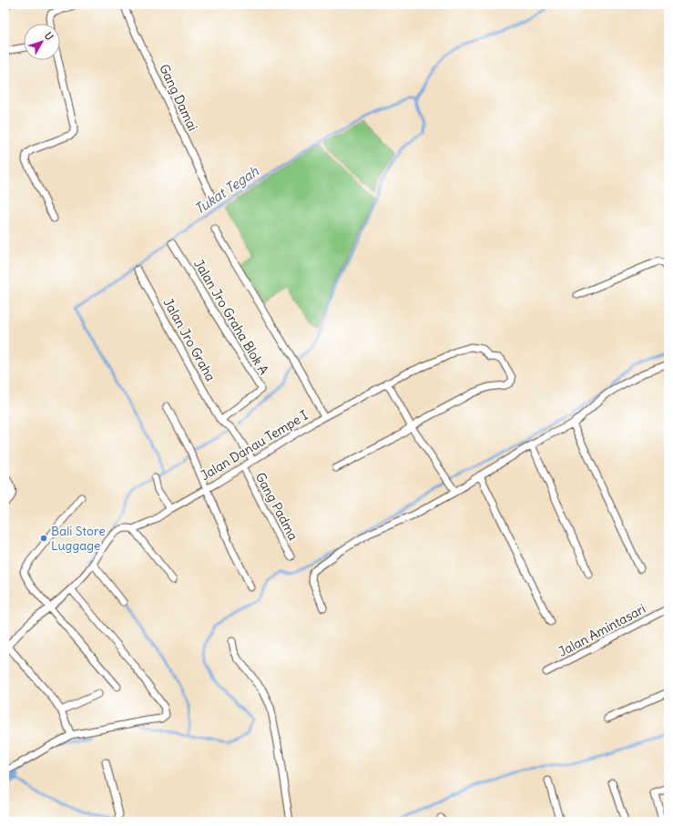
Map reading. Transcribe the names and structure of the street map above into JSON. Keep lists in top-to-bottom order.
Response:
{
  "streets": {
    "street": [
      "Gang Damai",
      "Jalan Jro Graha Blok A",
      "Jalan Jro Graha",
      "Jalan Danau Tempe I",
      "Gang Padma",
      "Jalan Amintasari"
    ]
  },
  "crossings": [
    ["Jalan Jro Graha Blok A", "Jalan Jro Graha"],
    ["Jalan Danau Tempe I", "Gang Padma"]
  ],
  "water": ["Tukat Tegah"],
  "places": ["Bali Store Luggage"],
  "north": "top right"
}
